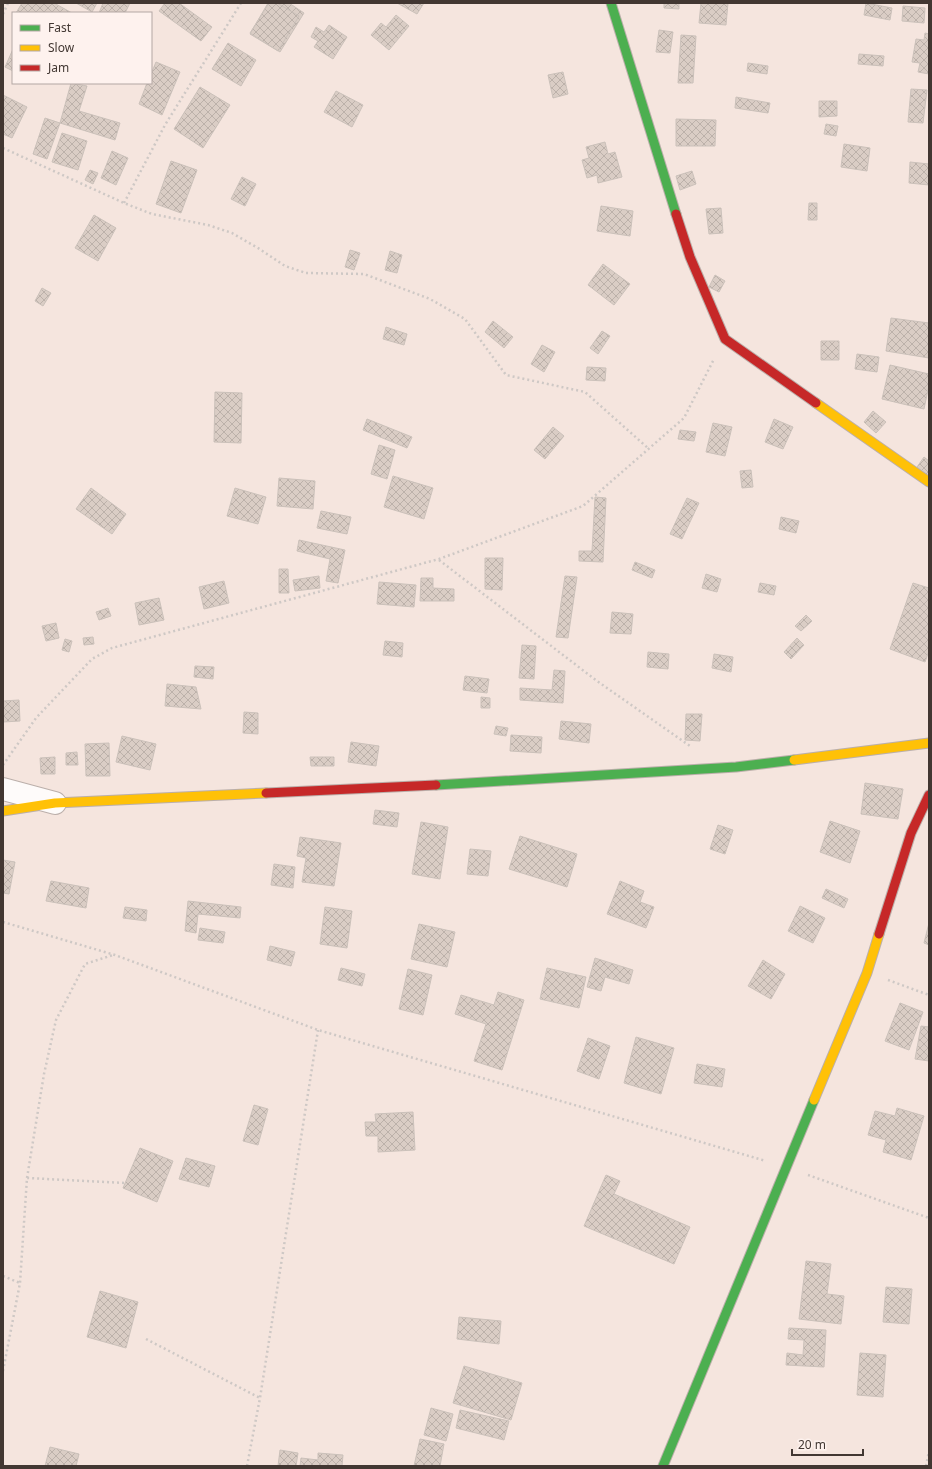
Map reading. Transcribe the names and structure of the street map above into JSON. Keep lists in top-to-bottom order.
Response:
{
  "legend": ["Fast", "Slow", "Jam"],
  "scale_bar": "20 m"
}
